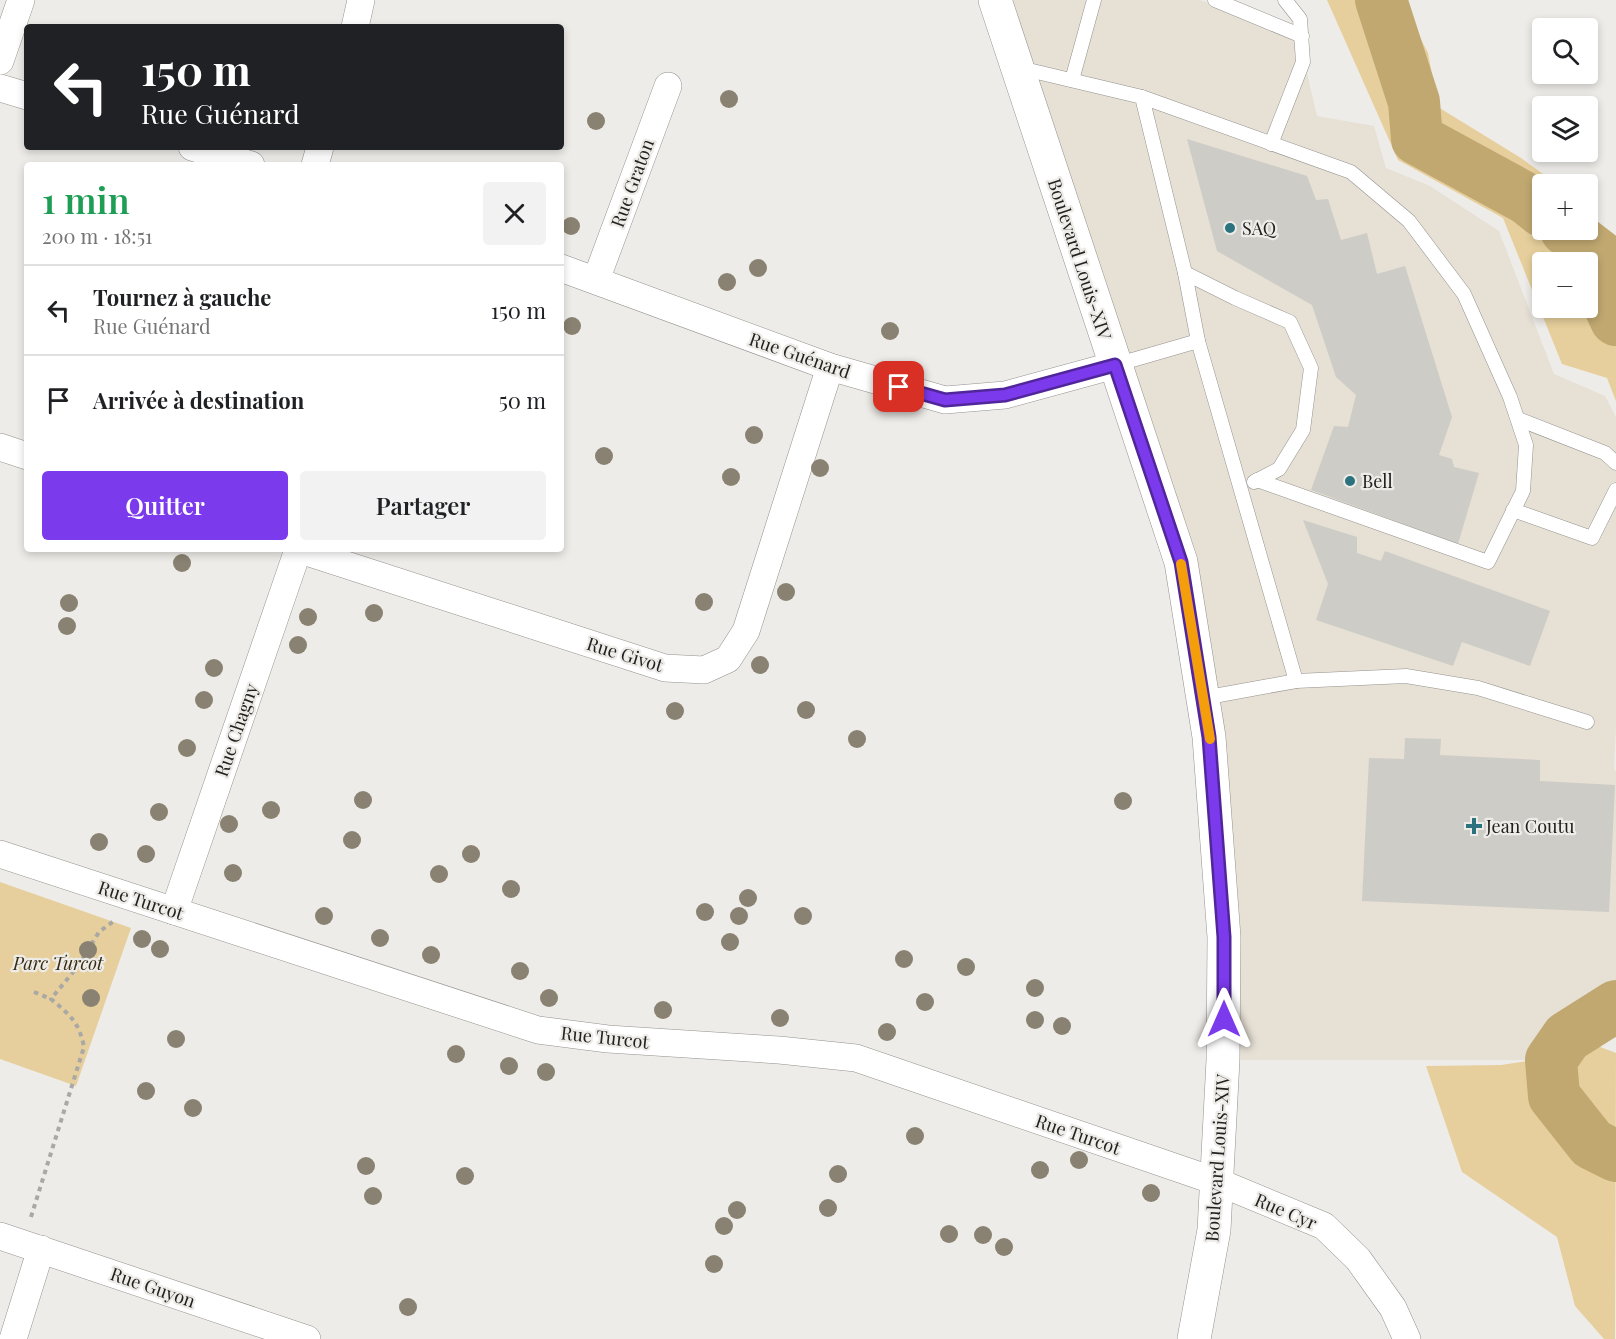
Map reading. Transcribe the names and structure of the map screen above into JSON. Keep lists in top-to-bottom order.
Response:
{
  "streets": {
    "main road": ["Boulevard Louis-XIV"],
    "street": [
      "Rue Graton",
      "Rue Guénard",
      "Rue Givot",
      "Rue Chagny",
      "Rue Turcot",
      "Rue Cyr",
      "Rue Guyon"
    ]
  },
  "crossings": [
    ["Rue Graton", "Rue Guénard"],
    ["Boulevard Louis-XIV", "Rue Guénard"],
    ["Boulevard Louis-XIV", "Rue Turcot"],
    ["Boulevard Louis-XIV", "Rue Cyr"],
    ["Rue Guénard", "Rue Givot"],
    ["Rue Chagny", "Rue Turcot"],
    ["Rue Turcot", "Rue Cyr"]
  ],
  "parks": ["Parc Turcot"],
  "places": {
    "other": ["SAQ", "Bell"],
    "health": ["Jean Coutu"]
  },
  "page": {
    "map_buttons": ["+", "−"],
    "turn": ["150 m", "Rue Guénard"],
    "heading": ["1 min", "200 m · 18:51"],
    "list": [
      {
        "name": "Tournez à gauche",
        "note": "Rue Guénard",
        "value": "150 m"
      },
      {
        "name": "Arrivée à destination",
        "value": "50 m"
      }
    ],
    "buttons": ["Quitter", "Partager"]
  }
}
